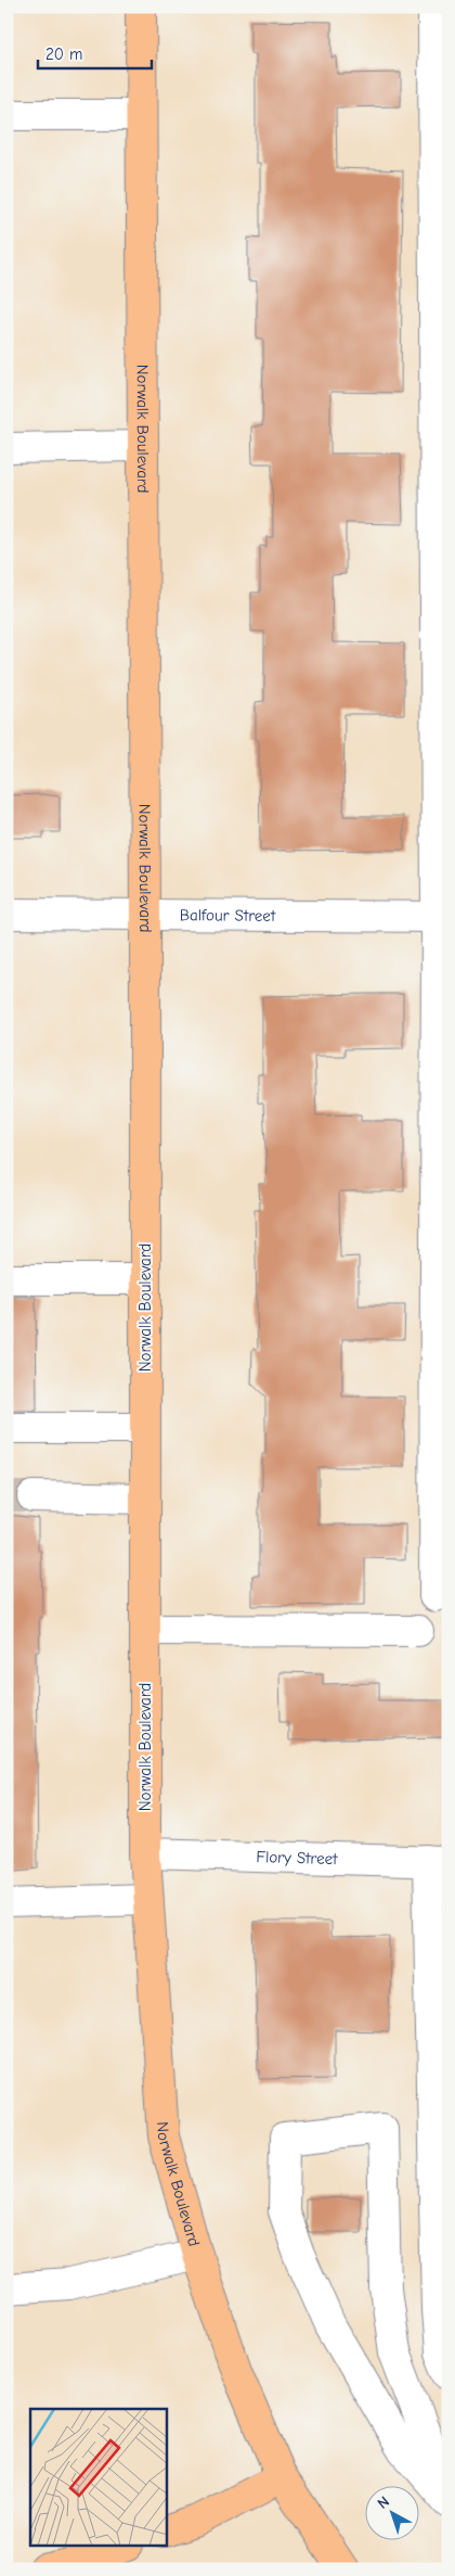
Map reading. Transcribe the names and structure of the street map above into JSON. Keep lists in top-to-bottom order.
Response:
{
  "streets": {
    "main road": ["Norwalk Boulevard"],
    "street": ["Balfour Street", "Flory Street"]
  },
  "crossings": [
    ["Norwalk Boulevard", "Balfour Street"],
    ["Norwalk Boulevard", "Flory Street"]
  ],
  "scale_bar": "20 m",
  "north": "top left"
}
